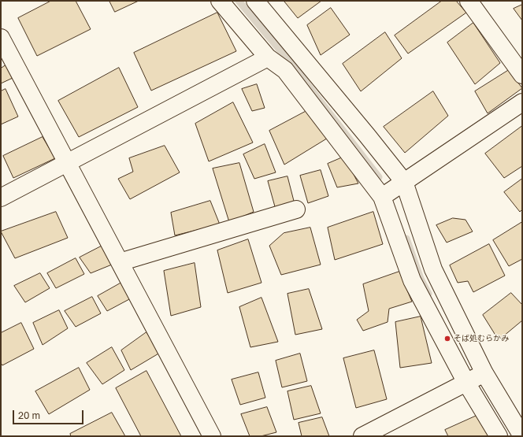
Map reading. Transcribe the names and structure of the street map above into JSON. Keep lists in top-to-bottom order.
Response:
{
  "places": ["そば処むらかみ"],
  "scale_bar": "20 m"
}
